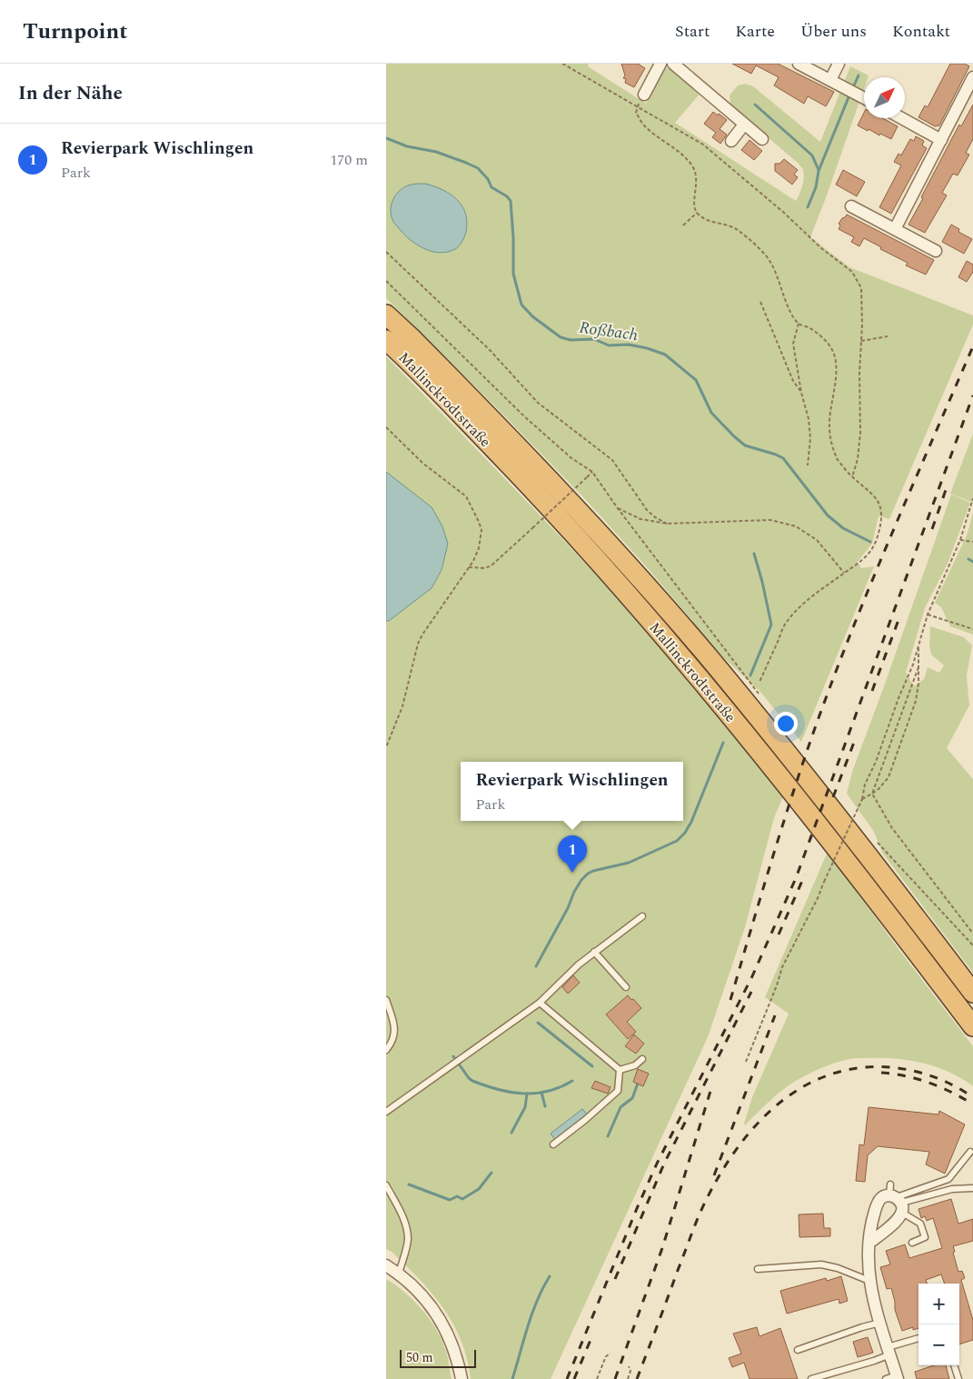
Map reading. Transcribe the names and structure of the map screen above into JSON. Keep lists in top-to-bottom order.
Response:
{
  "streets": {
    "highway": ["Mallinckrodtstraße"]
  },
  "water": ["Roßbach"],
  "scale_bar": "50 m",
  "north": "top right",
  "page": {
    "header": "Turnpoint",
    "nav": [
      "Start",
      "Karte",
      "Über uns",
      "Kontakt"
    ],
    "heading": "In der Nähe",
    "list": [
      {
        "mark": "1",
        "name": "Revierpark Wischlingen",
        "note": "Park",
        "value": "170 m"
      }
    ],
    "popup": ["Revierpark Wischlingen", "Park"],
    "pins": "1",
    "map_buttons": ["+", "−"],
    "scale": "50 m"
  }
}
